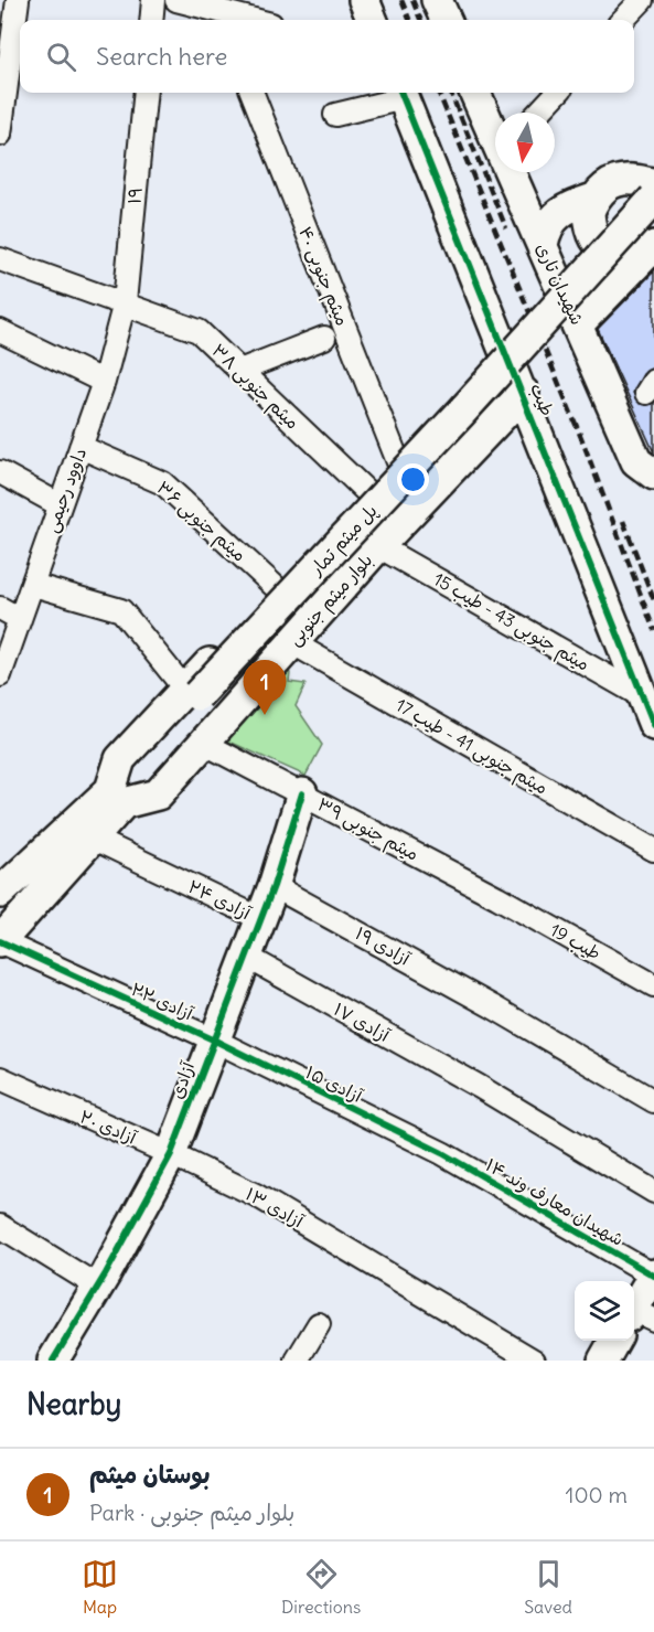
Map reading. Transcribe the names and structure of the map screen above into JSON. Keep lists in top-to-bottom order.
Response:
{
  "streets": {
    "main road": [
      "شهیدان تاری",
      "طیب",
      "پل میثم تمار",
      "بلوار میثم جنوبی",
      "آزادی"
    ],
    "street": [
      "۱۹",
      "میثم جنوبی ۴۰",
      "میثم جنوبی ۳۸",
      "داوود رحیمی",
      "میثم جنوبی ۳۶",
      "میثم جنوبی 43 - طیب 15",
      "میثم جنوبی 41 - طیب 17",
      "میثم جنوبی ۳۹",
      "آزادی ۲۴",
      "طیب 19",
      "آزادی ۱۹",
      "آزادی ۲۲",
      "آزادی ۱۷",
      "آزادی ۱۵",
      "آزادی ۲۰",
      "شهیدان معارف وند ۱۴",
      "آزادی ۱۳"
    ]
  },
  "crossings": [
    ["۱۹", "میثم جنوبی ۳۸"],
    ["۱۹", "داوود رحیمی"],
    ["میثم جنوبی ۳۸", "داوود رحیمی"],
    ["طیب", "بلوار میثم جنوبی"],
    ["طیب", "میثم جنوبی 43 - طیب 15"],
    ["داوود رحیمی", "میثم جنوبی ۳۶"],
    ["پل میثم تمار", "بلوار میثم جنوبی"],
    ["بلوار میثم جنوبی", "میثم جنوبی 43 - طیب 15"],
    ["بلوار میثم جنوبی", "میثم جنوبی 41 - طیب 17"],
    ["بلوار میثم جنوبی", "میثم جنوبی ۳۹"],
    ["میثم جنوبی ۳۹", "طیب 19"],
    ["میثم جنوبی ۳۹", "آزادی"],
    ["آزادی ۲۴", "آزادی"],
    ["آزادی ۱۹", "آزادی"],
    ["آزادی ۲۲", "آزادی"],
    ["آزادی ۲۲", "آزادی ۱۵"],
    ["آزادی ۱۷", "آزادی"],
    ["آزادی", "آزادی ۱۵"],
    ["آزادی", "آزادی ۲۰"],
    ["آزادی", "آزادی ۱۳"],
    ["آزادی ۱۵", "شهیدان معارف وند ۱۴"],
    ["آزادی ۲۰", "آزادی ۱۳"]
  ],
  "north": "bottom",
  "page": {
    "search": "Search here",
    "pins": "1",
    "heading": "Nearby",
    "list": [
      {
        "mark": "1",
        "name": "بوستان میثم",
        "note": "Park · بلوار میثم جنوبی",
        "value": "100 m"
      }
    ],
    "nav": ["Map", "Directions", "Saved"]
  }
}
